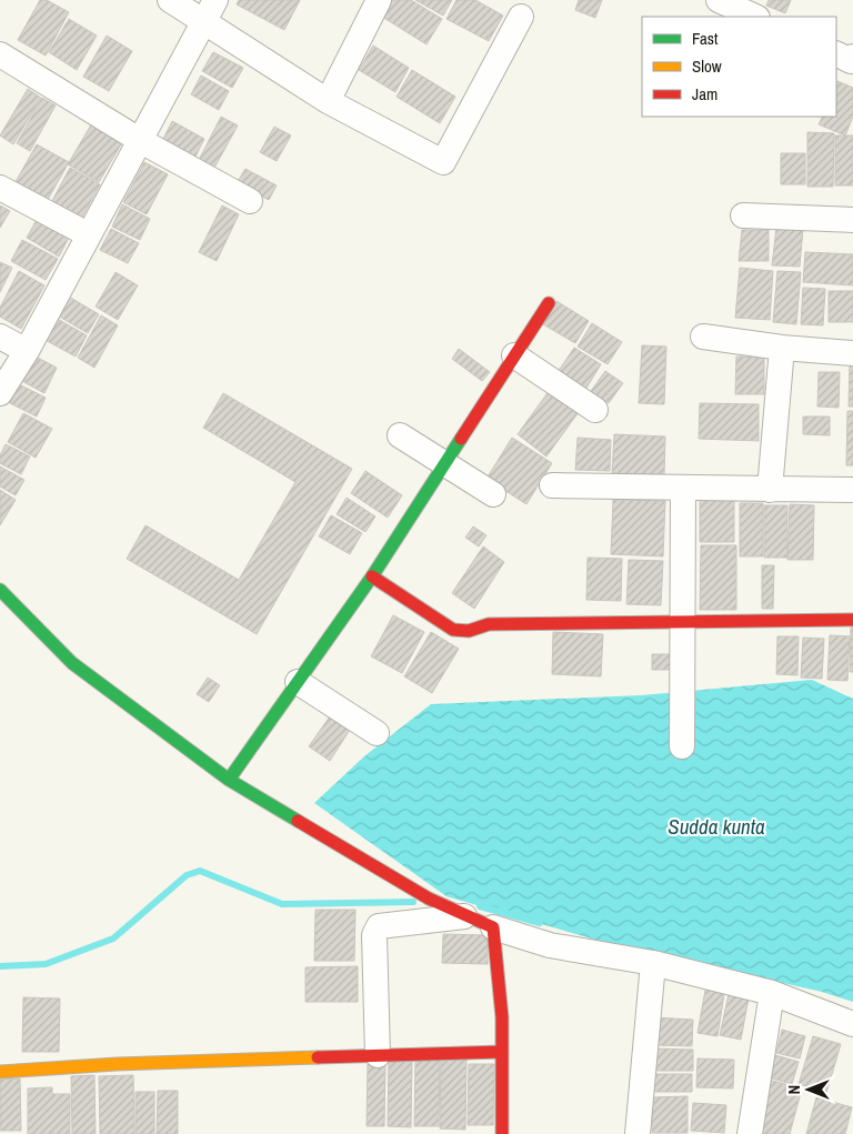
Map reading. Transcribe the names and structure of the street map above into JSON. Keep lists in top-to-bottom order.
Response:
{
  "water": ["Sudda kunta"],
  "legend": ["Fast", "Slow", "Jam"],
  "north": "left"
}
